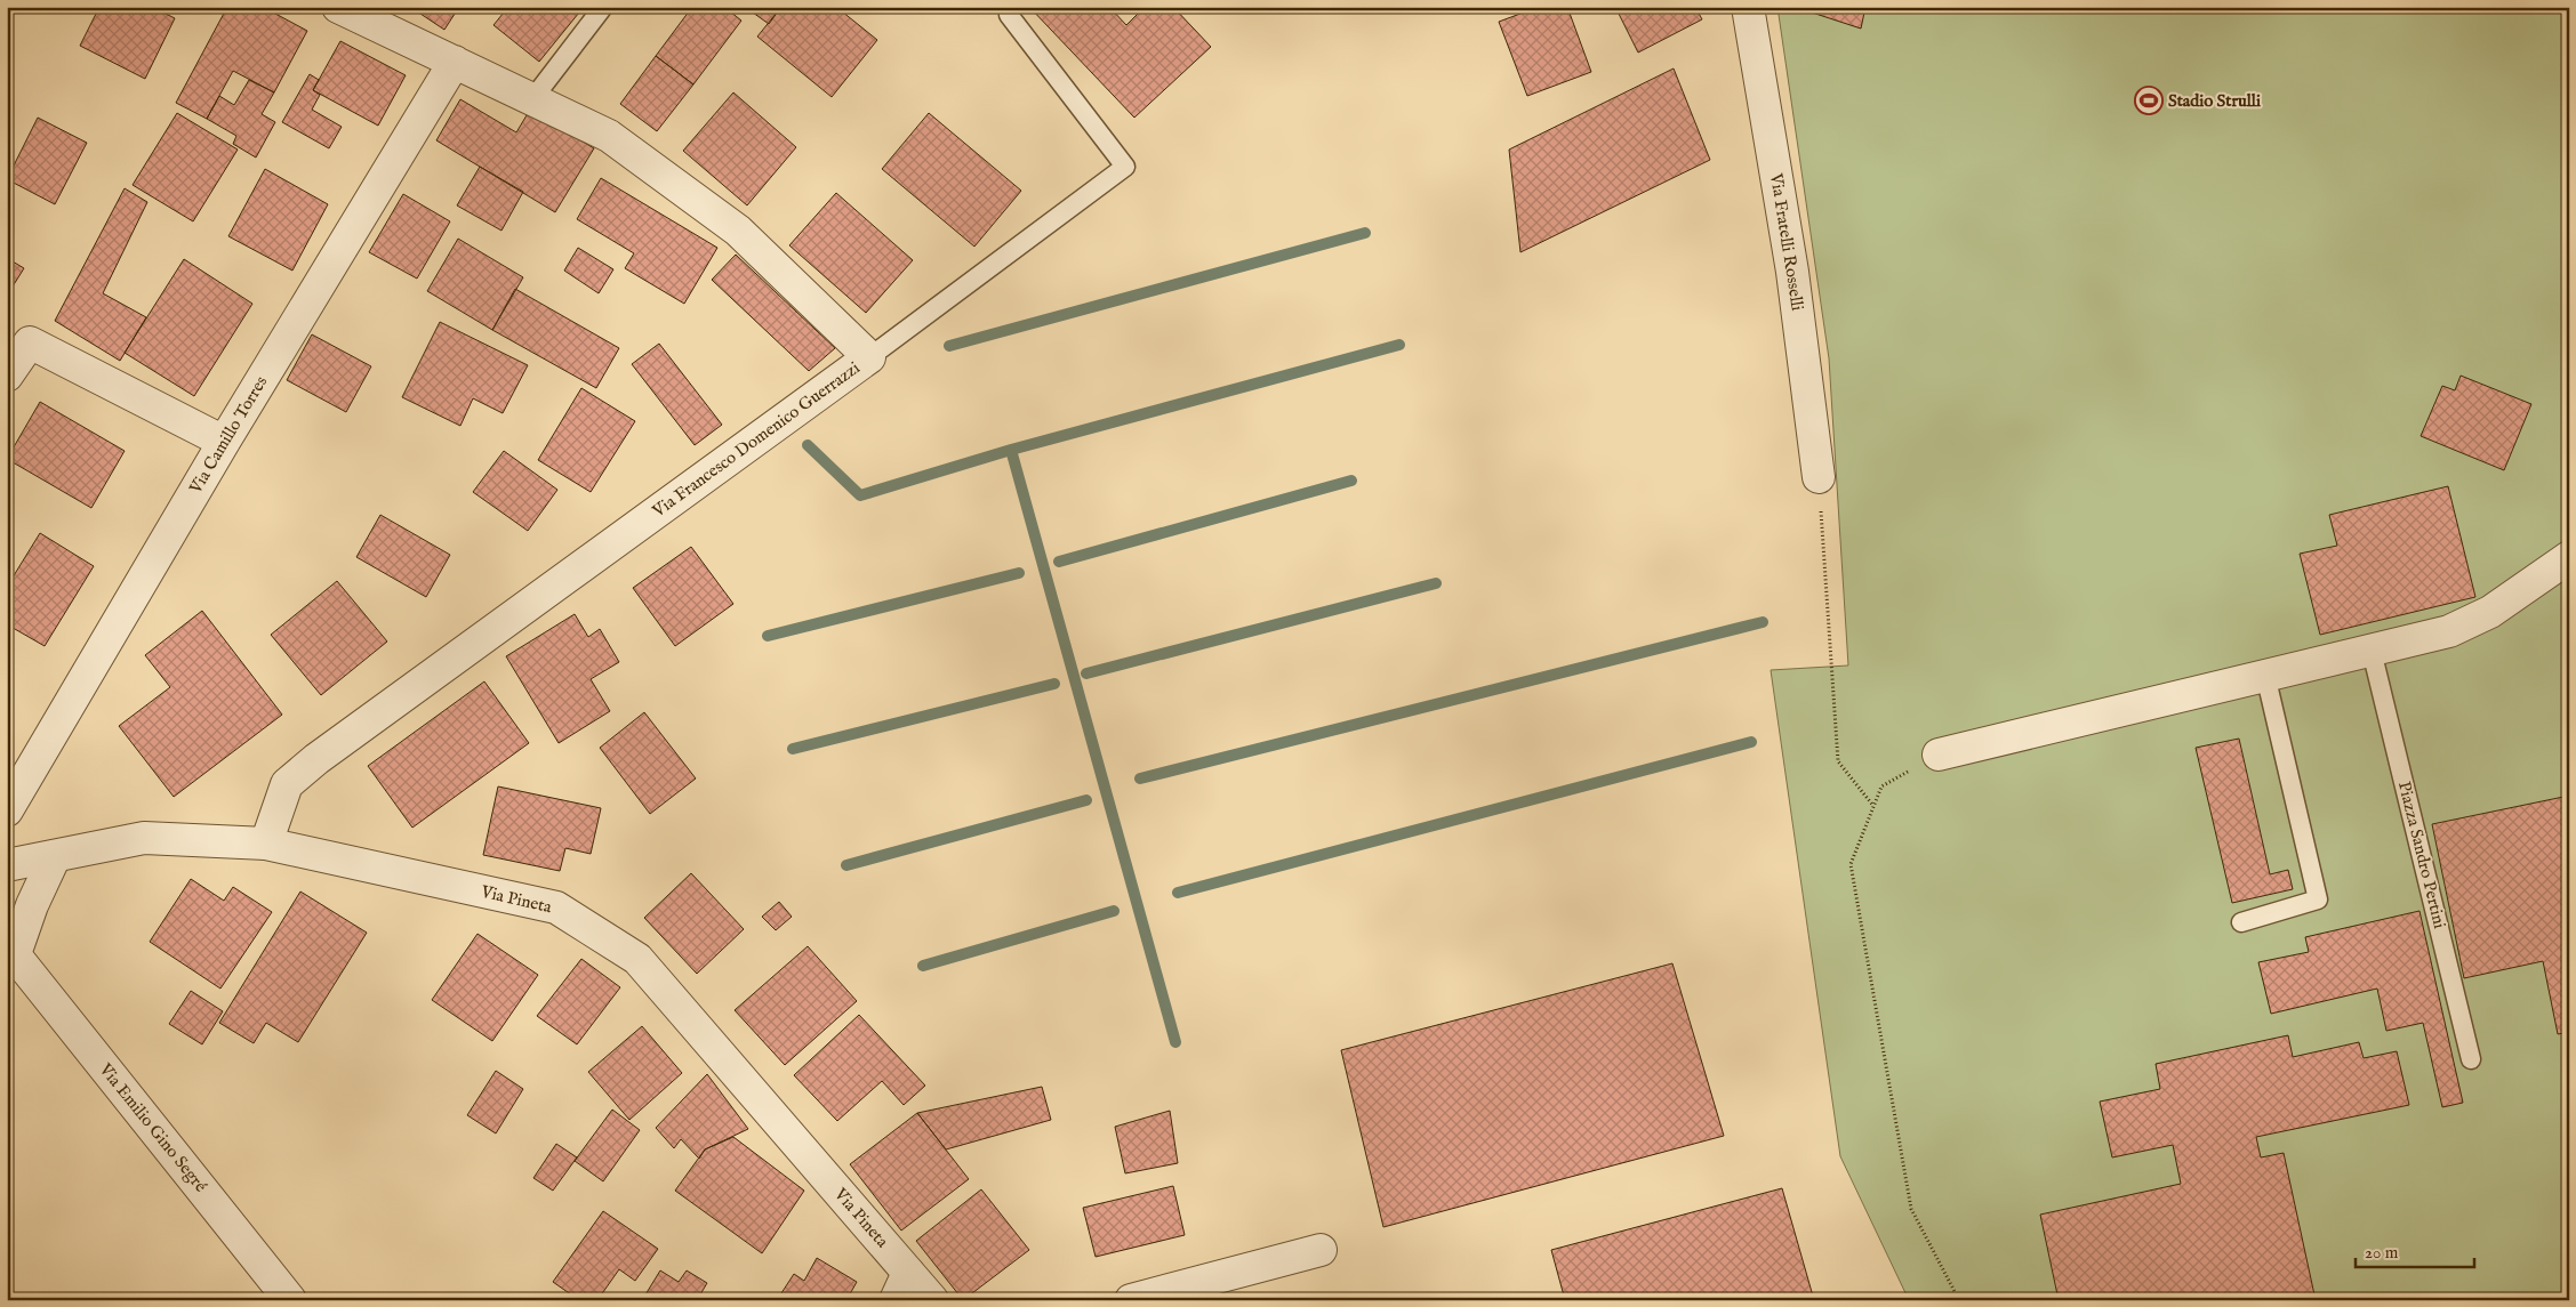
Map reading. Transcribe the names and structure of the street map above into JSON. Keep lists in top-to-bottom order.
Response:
{
  "streets": {
    "street": [
      "Via Fratelli Rosselli",
      "Via Camillo Torres",
      "Via Francesco Domenico Guerrazzi",
      "Via Pineta",
      "Via Emilio Gino Segré"
    ],
    "lane": ["Piazza Sandro Pertini"]
  },
  "crossings": [
    ["Via Camillo Torres", "Via Francesco Domenico Guerrazzi"],
    ["Via Francesco Domenico Guerrazzi", "Via Pineta"],
    ["Via Pineta", "Via Emilio Gino Segré"]
  ],
  "places": {
    "sports": ["Stadio Strulli"]
  },
  "scale_bar": "20 m"
}
